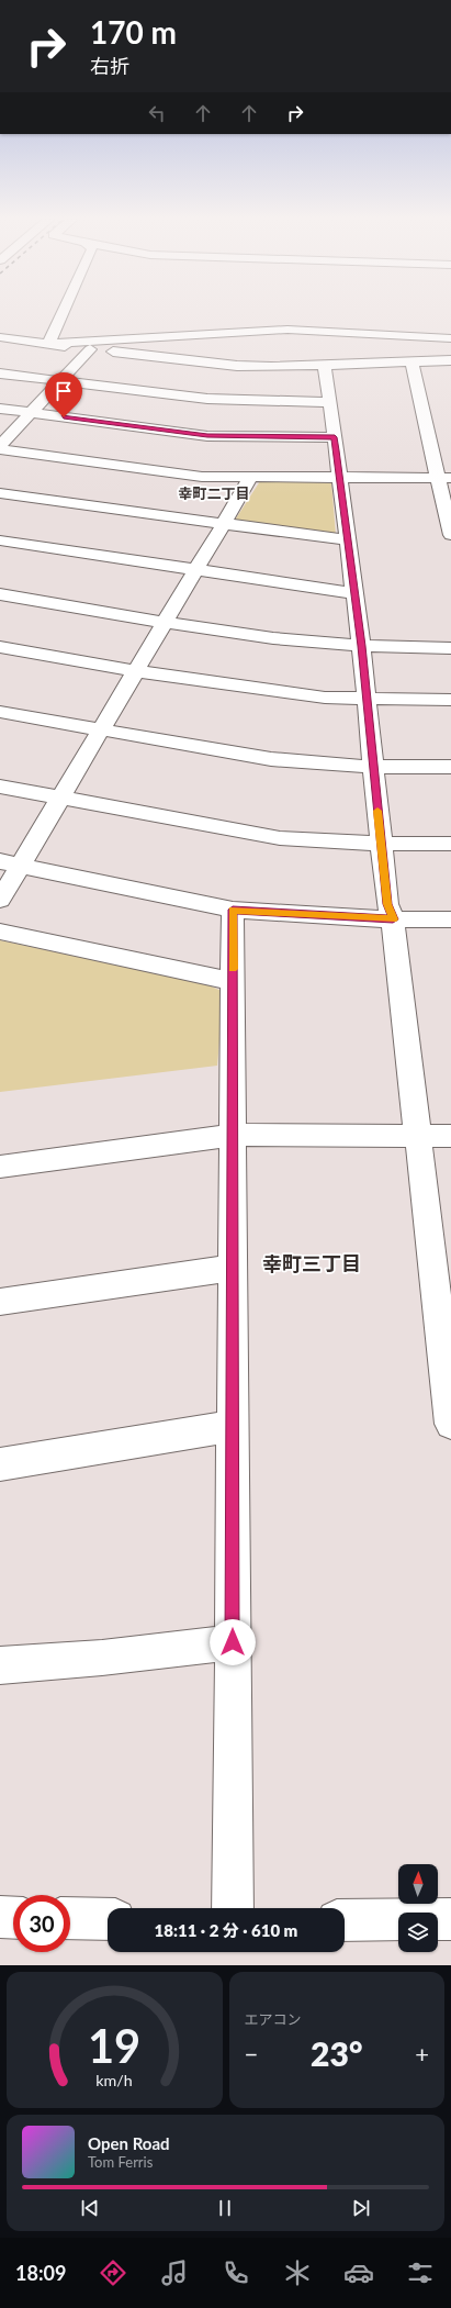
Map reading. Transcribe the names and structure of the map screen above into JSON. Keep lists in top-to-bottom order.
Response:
{
  "districts": ["幸町二丁目", "幸町三丁目"],
  "north": "top",
  "page": {
    "turn": ["170 m", "右折"],
    "limit": "30",
    "trip": "18:11 · 2 分 · 610 m",
    "tile": "エアコン",
    "heat": ["−", "23°", "+"],
    "song": ["Open Road", "Tom Ferris"],
    "tabs": "18:09",
    "gauge": ["19", "km/h"]
  }
}
